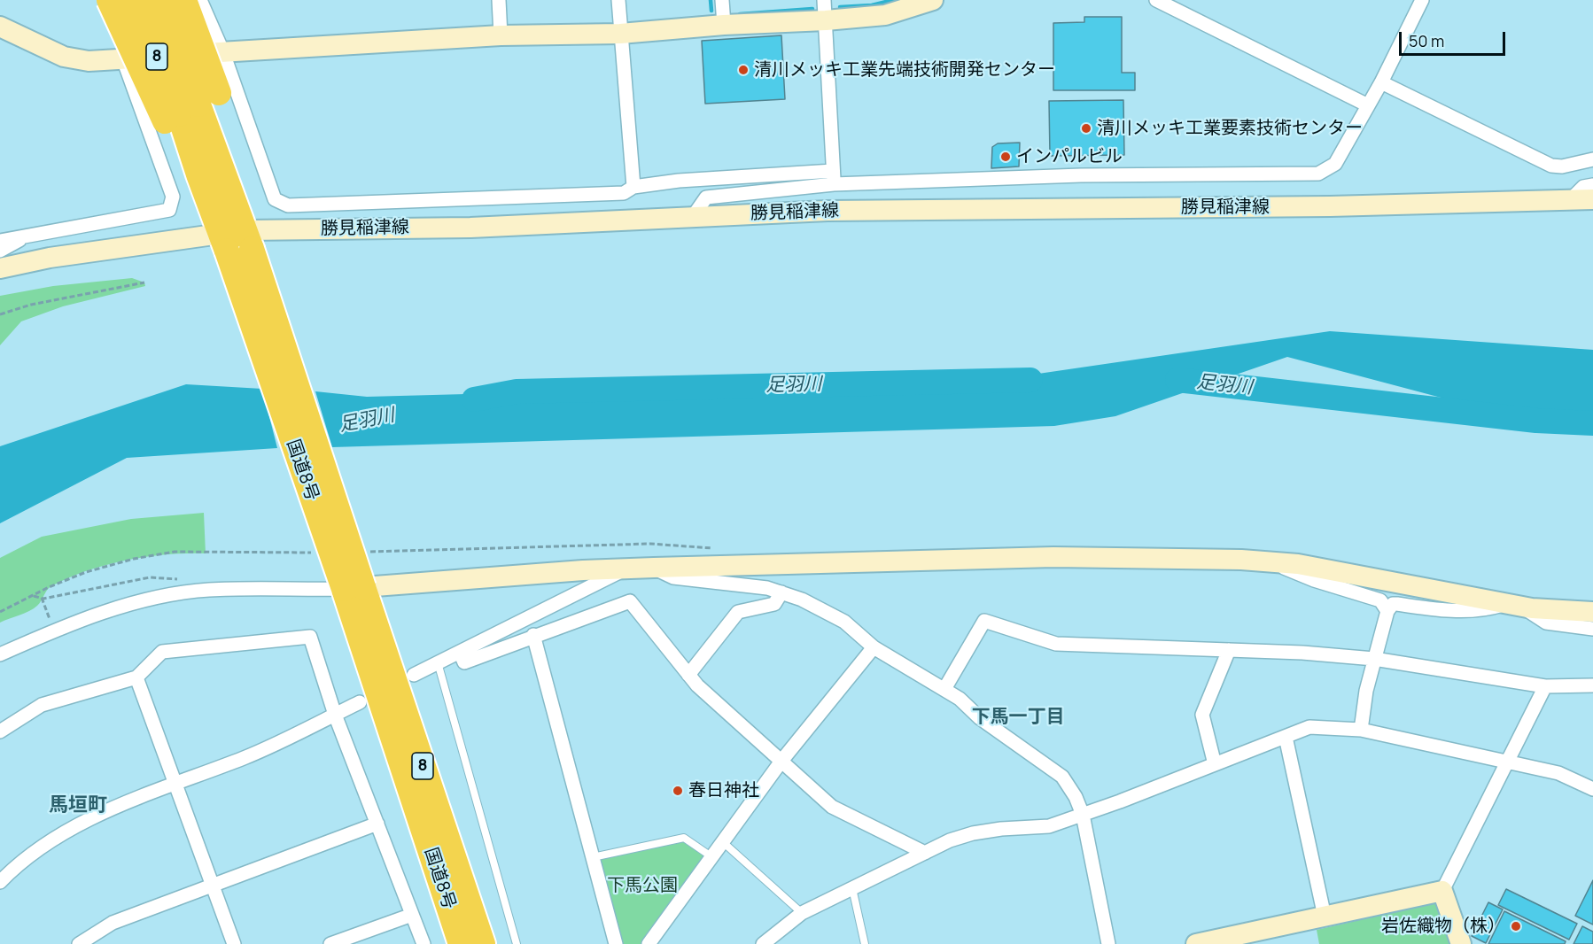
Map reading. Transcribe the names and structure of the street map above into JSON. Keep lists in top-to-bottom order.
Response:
{
  "streets": {
    "highway": ["8", "国道8号"],
    "street": ["勝見稲津線"]
  },
  "crossings": [
    ["8", "国道8号"],
    ["勝見稲津線", "国道8号"]
  ],
  "districts": ["下馬一丁目", "馬垣町"],
  "water": ["足羽川"],
  "parks": ["下馬公園"],
  "places": [
    "清川メッキ工業先端技術開発センター",
    "清川メッキ工業要素技術センター",
    "インパルビル",
    "春日神社",
    "岩佐織物（株）"
  ],
  "scale_bar": "50 m"
}
